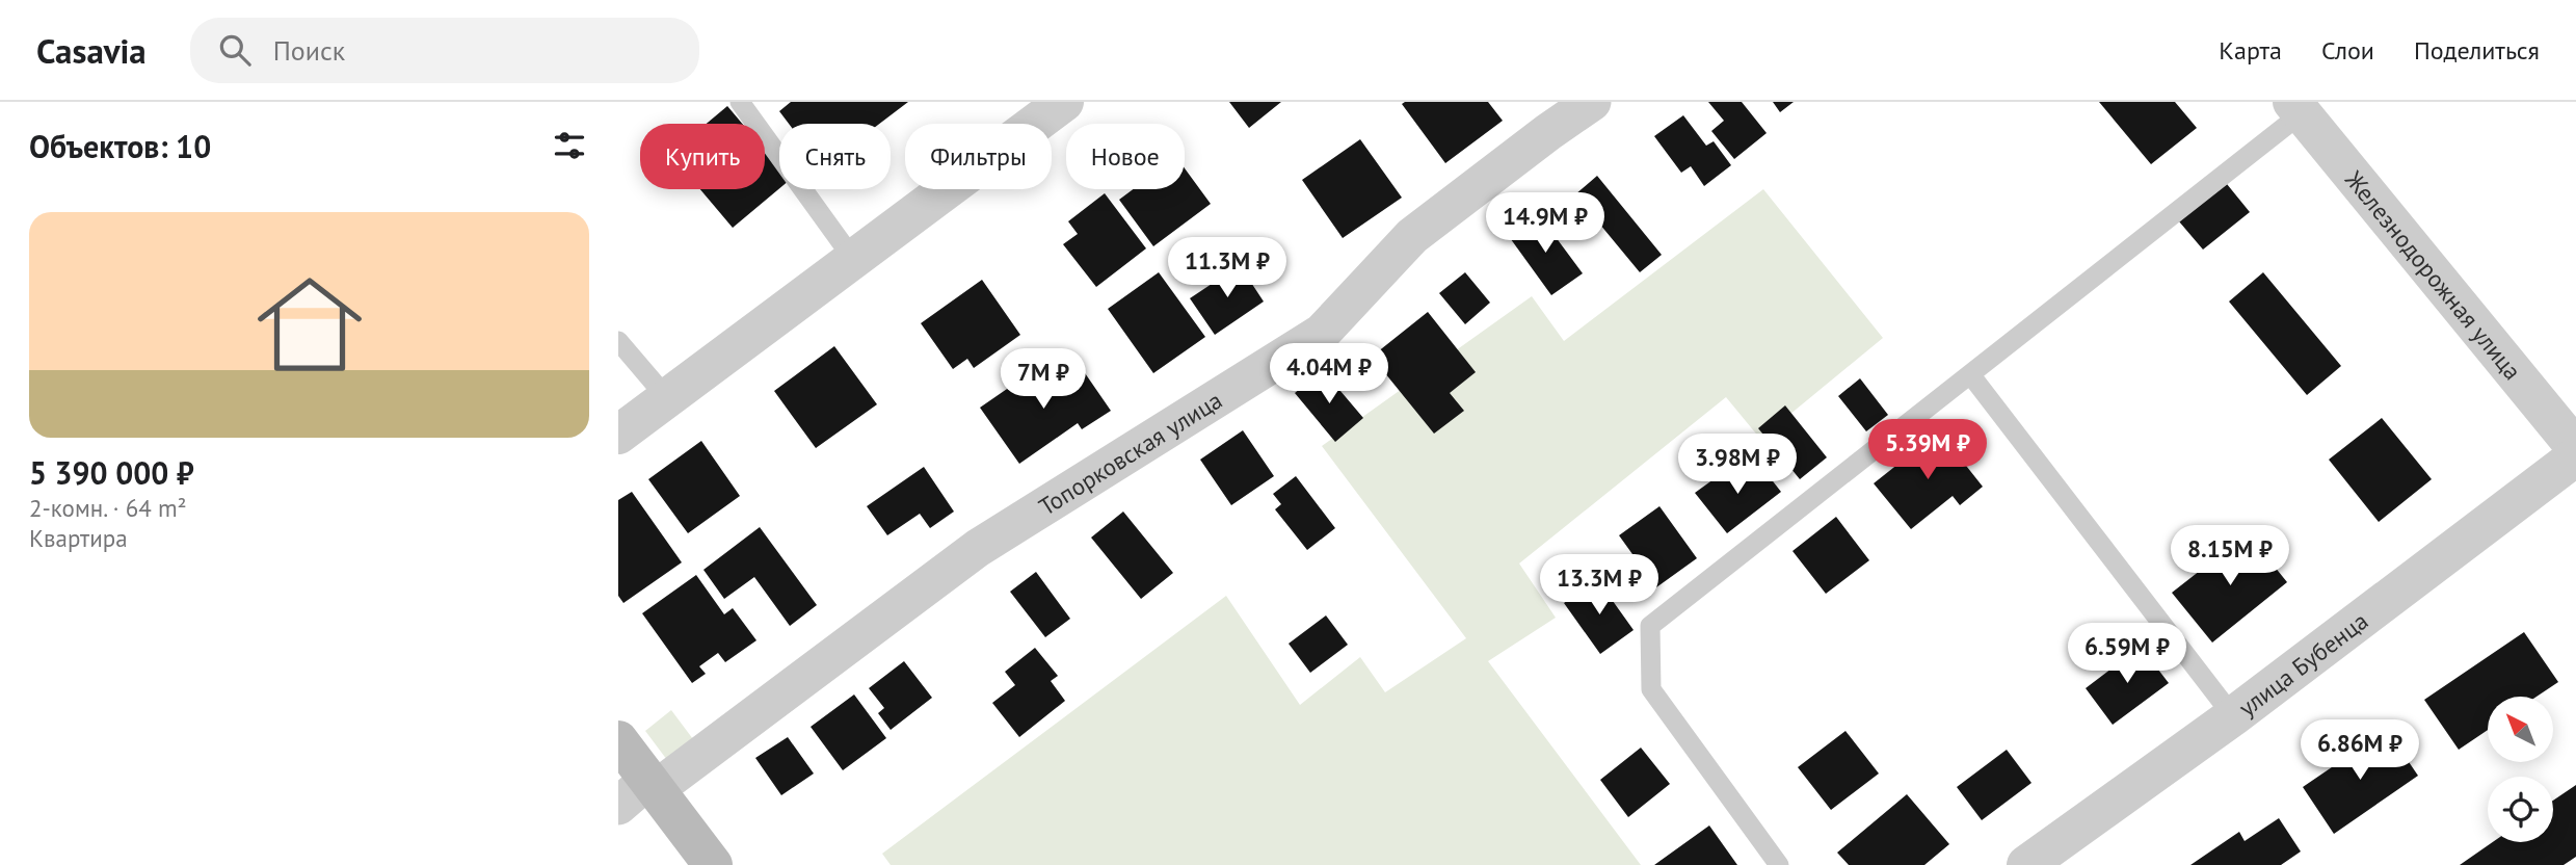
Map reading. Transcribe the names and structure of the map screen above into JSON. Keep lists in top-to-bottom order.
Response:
{
  "streets": {
    "street": ["Железнодорожная улица", "Топорковская улица", "улица Бубенца"]
  },
  "north": "top left",
  "page": {
    "header": "Casavia",
    "search": "Поиск",
    "nav": ["Карта", "Слои", "Поделиться"],
    "heading": "Объектов: 10",
    "chip": [
      "Купить",
      "Снять",
      "Фильтры",
      "Новое"
    ],
    "list": [
      {
        "name": "5 390 000 ₽",
        "note": "2-комн. · 64 m² · Квартира"
      }
    ],
    "price": [
      "14.9M ₽",
      "11.3M ₽",
      "4.04M ₽",
      "7M ₽",
      "5.39M ₽",
      "3.98M ₽",
      "8.15M ₽",
      "13.3M ₽",
      "6.59M ₽",
      "6.86M ₽"
    ]
  }
}
